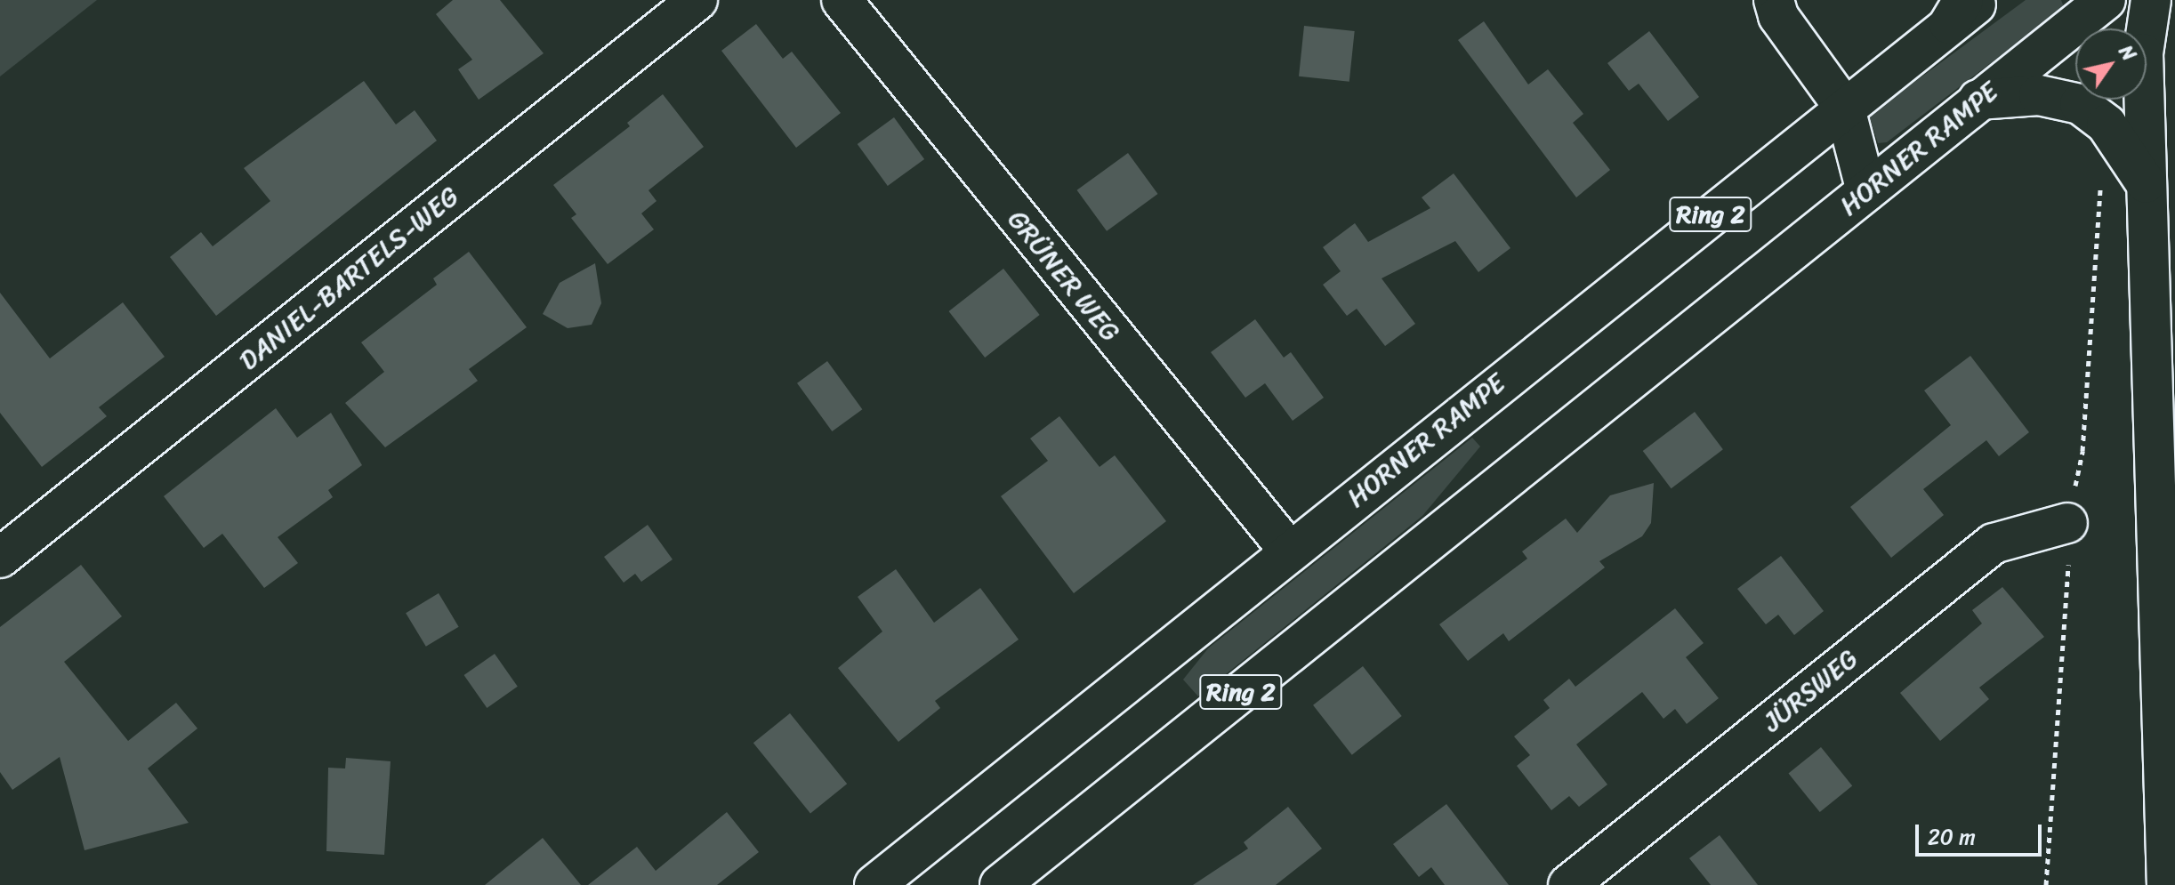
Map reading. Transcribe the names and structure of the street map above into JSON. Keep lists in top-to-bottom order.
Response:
{
  "streets": {
    "main road": [
      "HORNER RAMPE",
      "Ring 2",
      "GRÜNER WEG",
      "DANIEL-BARTELS-WEG",
      "JÜRSWEG"
    ]
  },
  "crossings": [
    ["HORNER RAMPE", "GRÜNER WEG"]
  ],
  "scale_bar": "20 m",
  "north": "top right"
}
